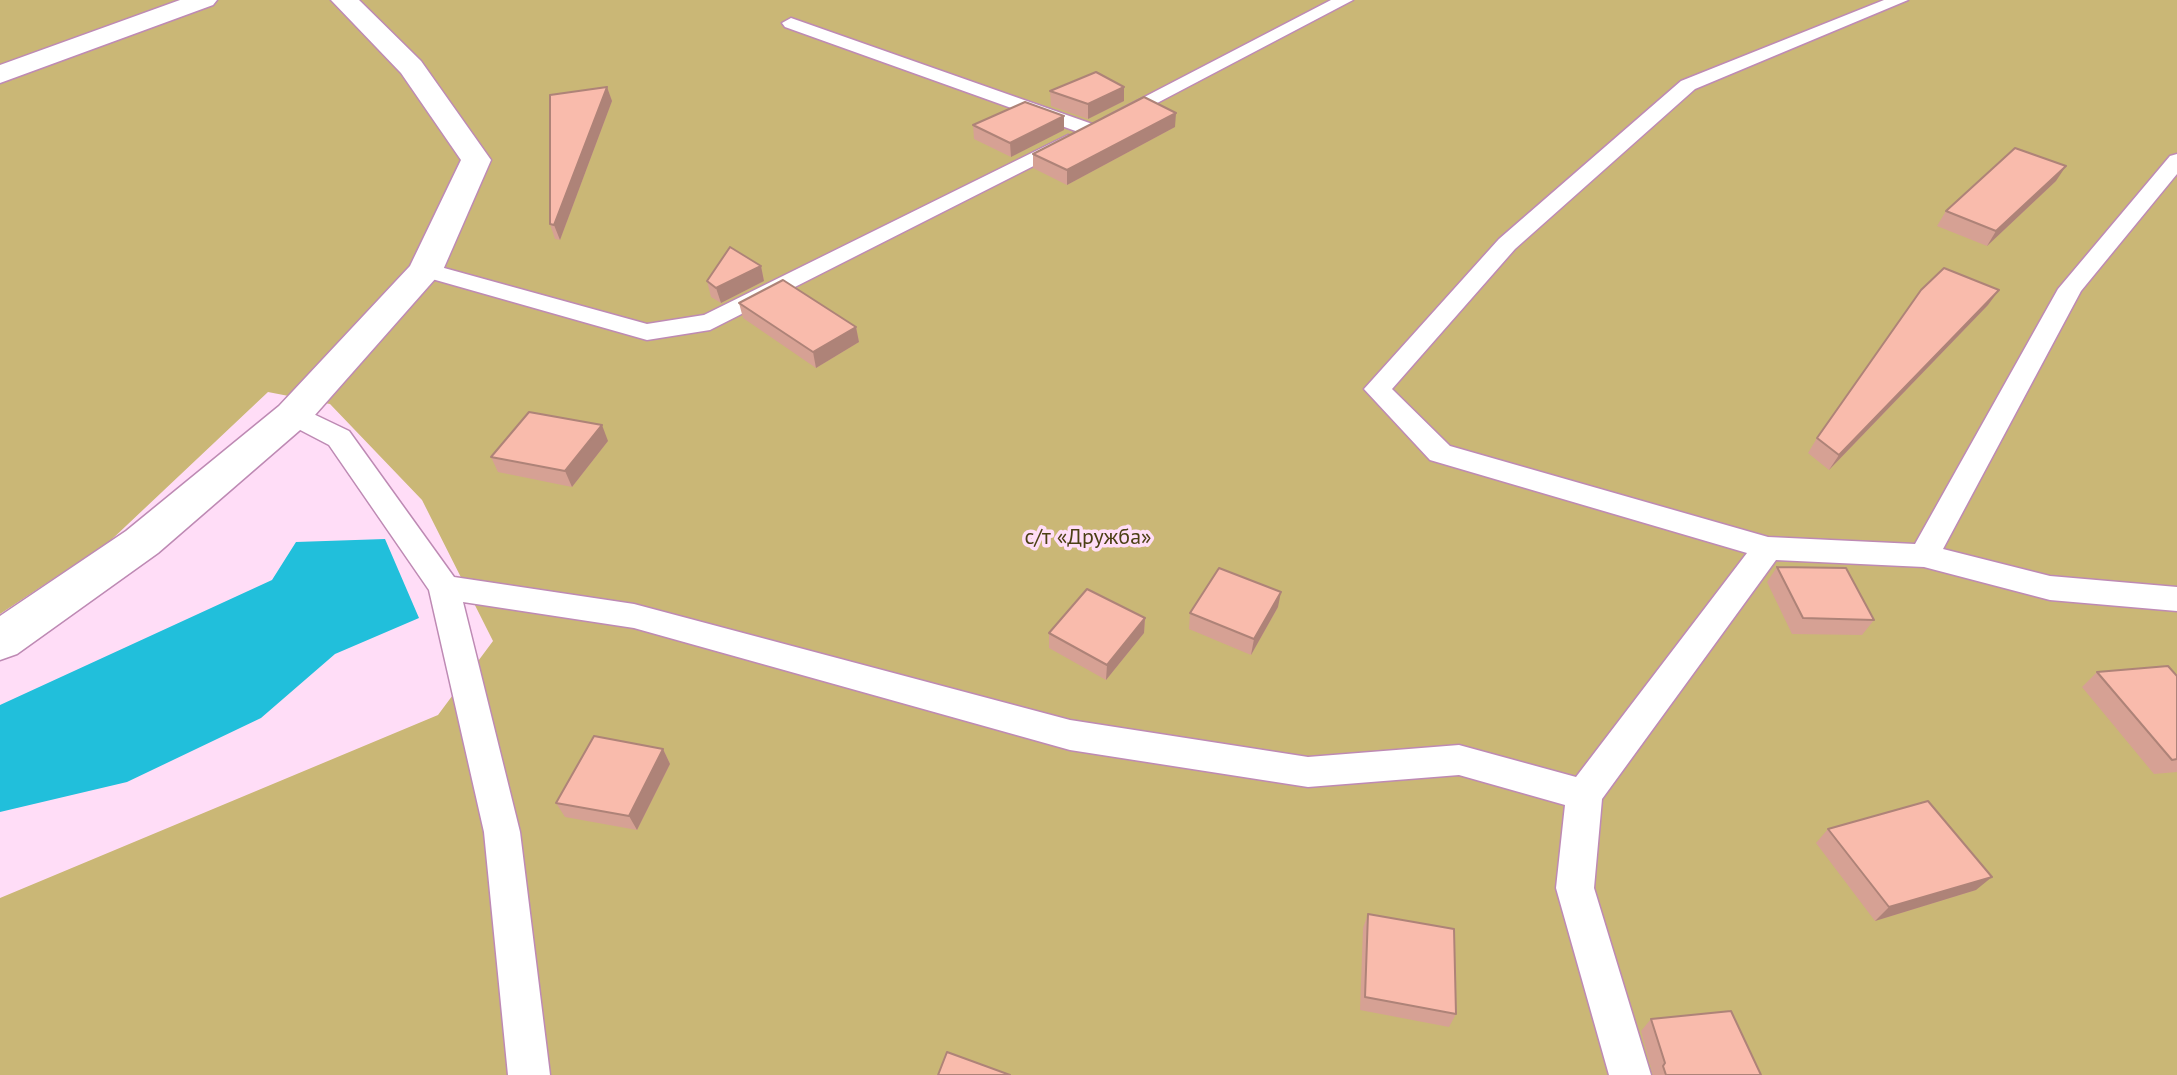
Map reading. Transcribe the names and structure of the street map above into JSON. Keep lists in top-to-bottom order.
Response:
{
  "parks": ["с/т «Дружба»"]
}
